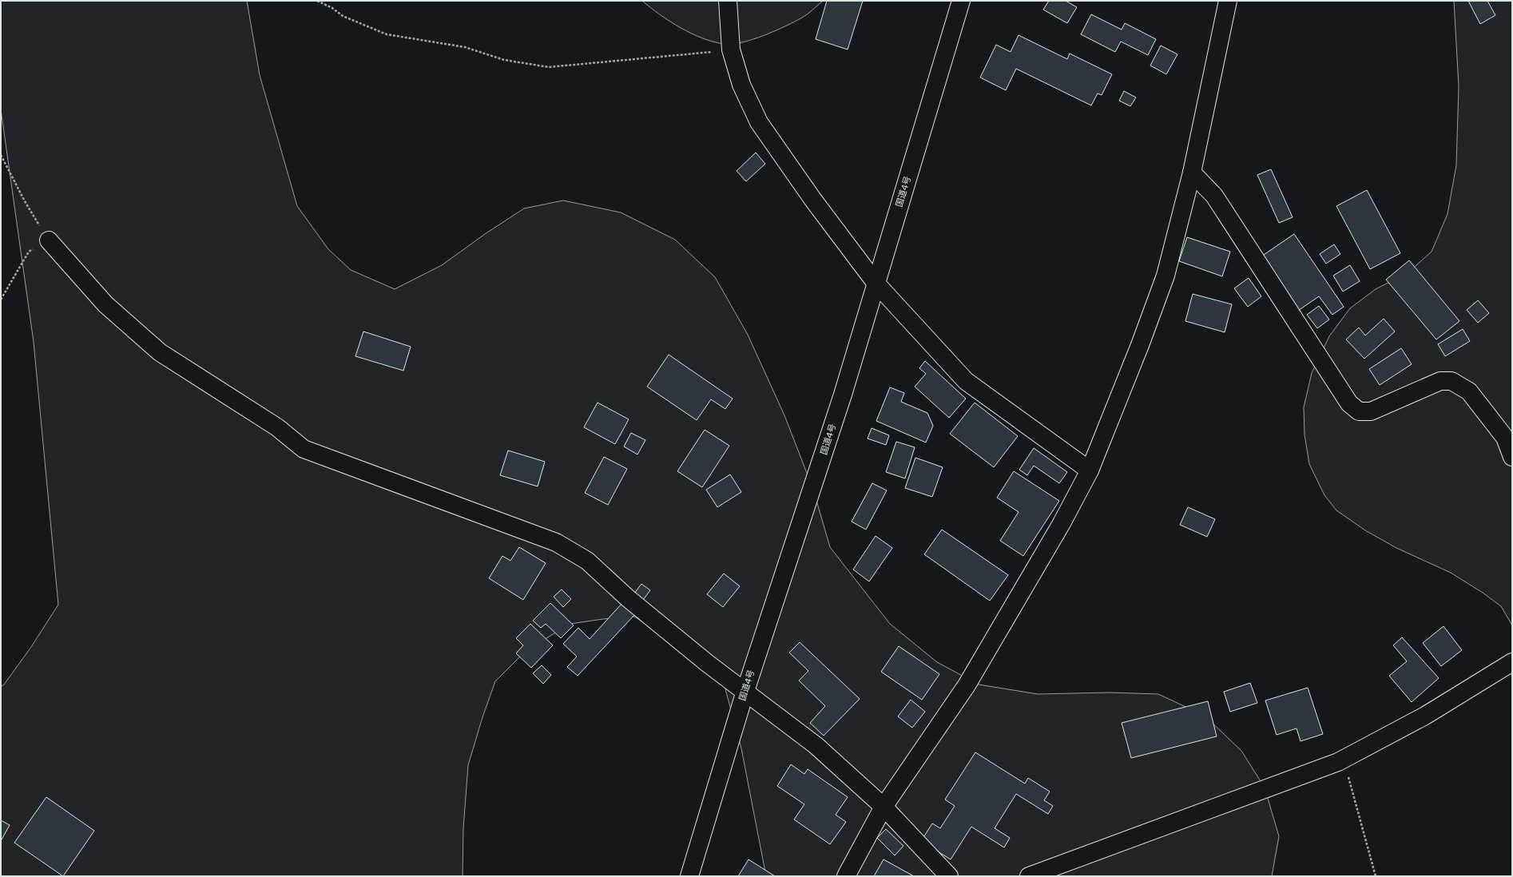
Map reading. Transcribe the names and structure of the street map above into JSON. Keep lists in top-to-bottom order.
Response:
{
  "streets": {
    "main road": ["国道4号"]
  }
}
